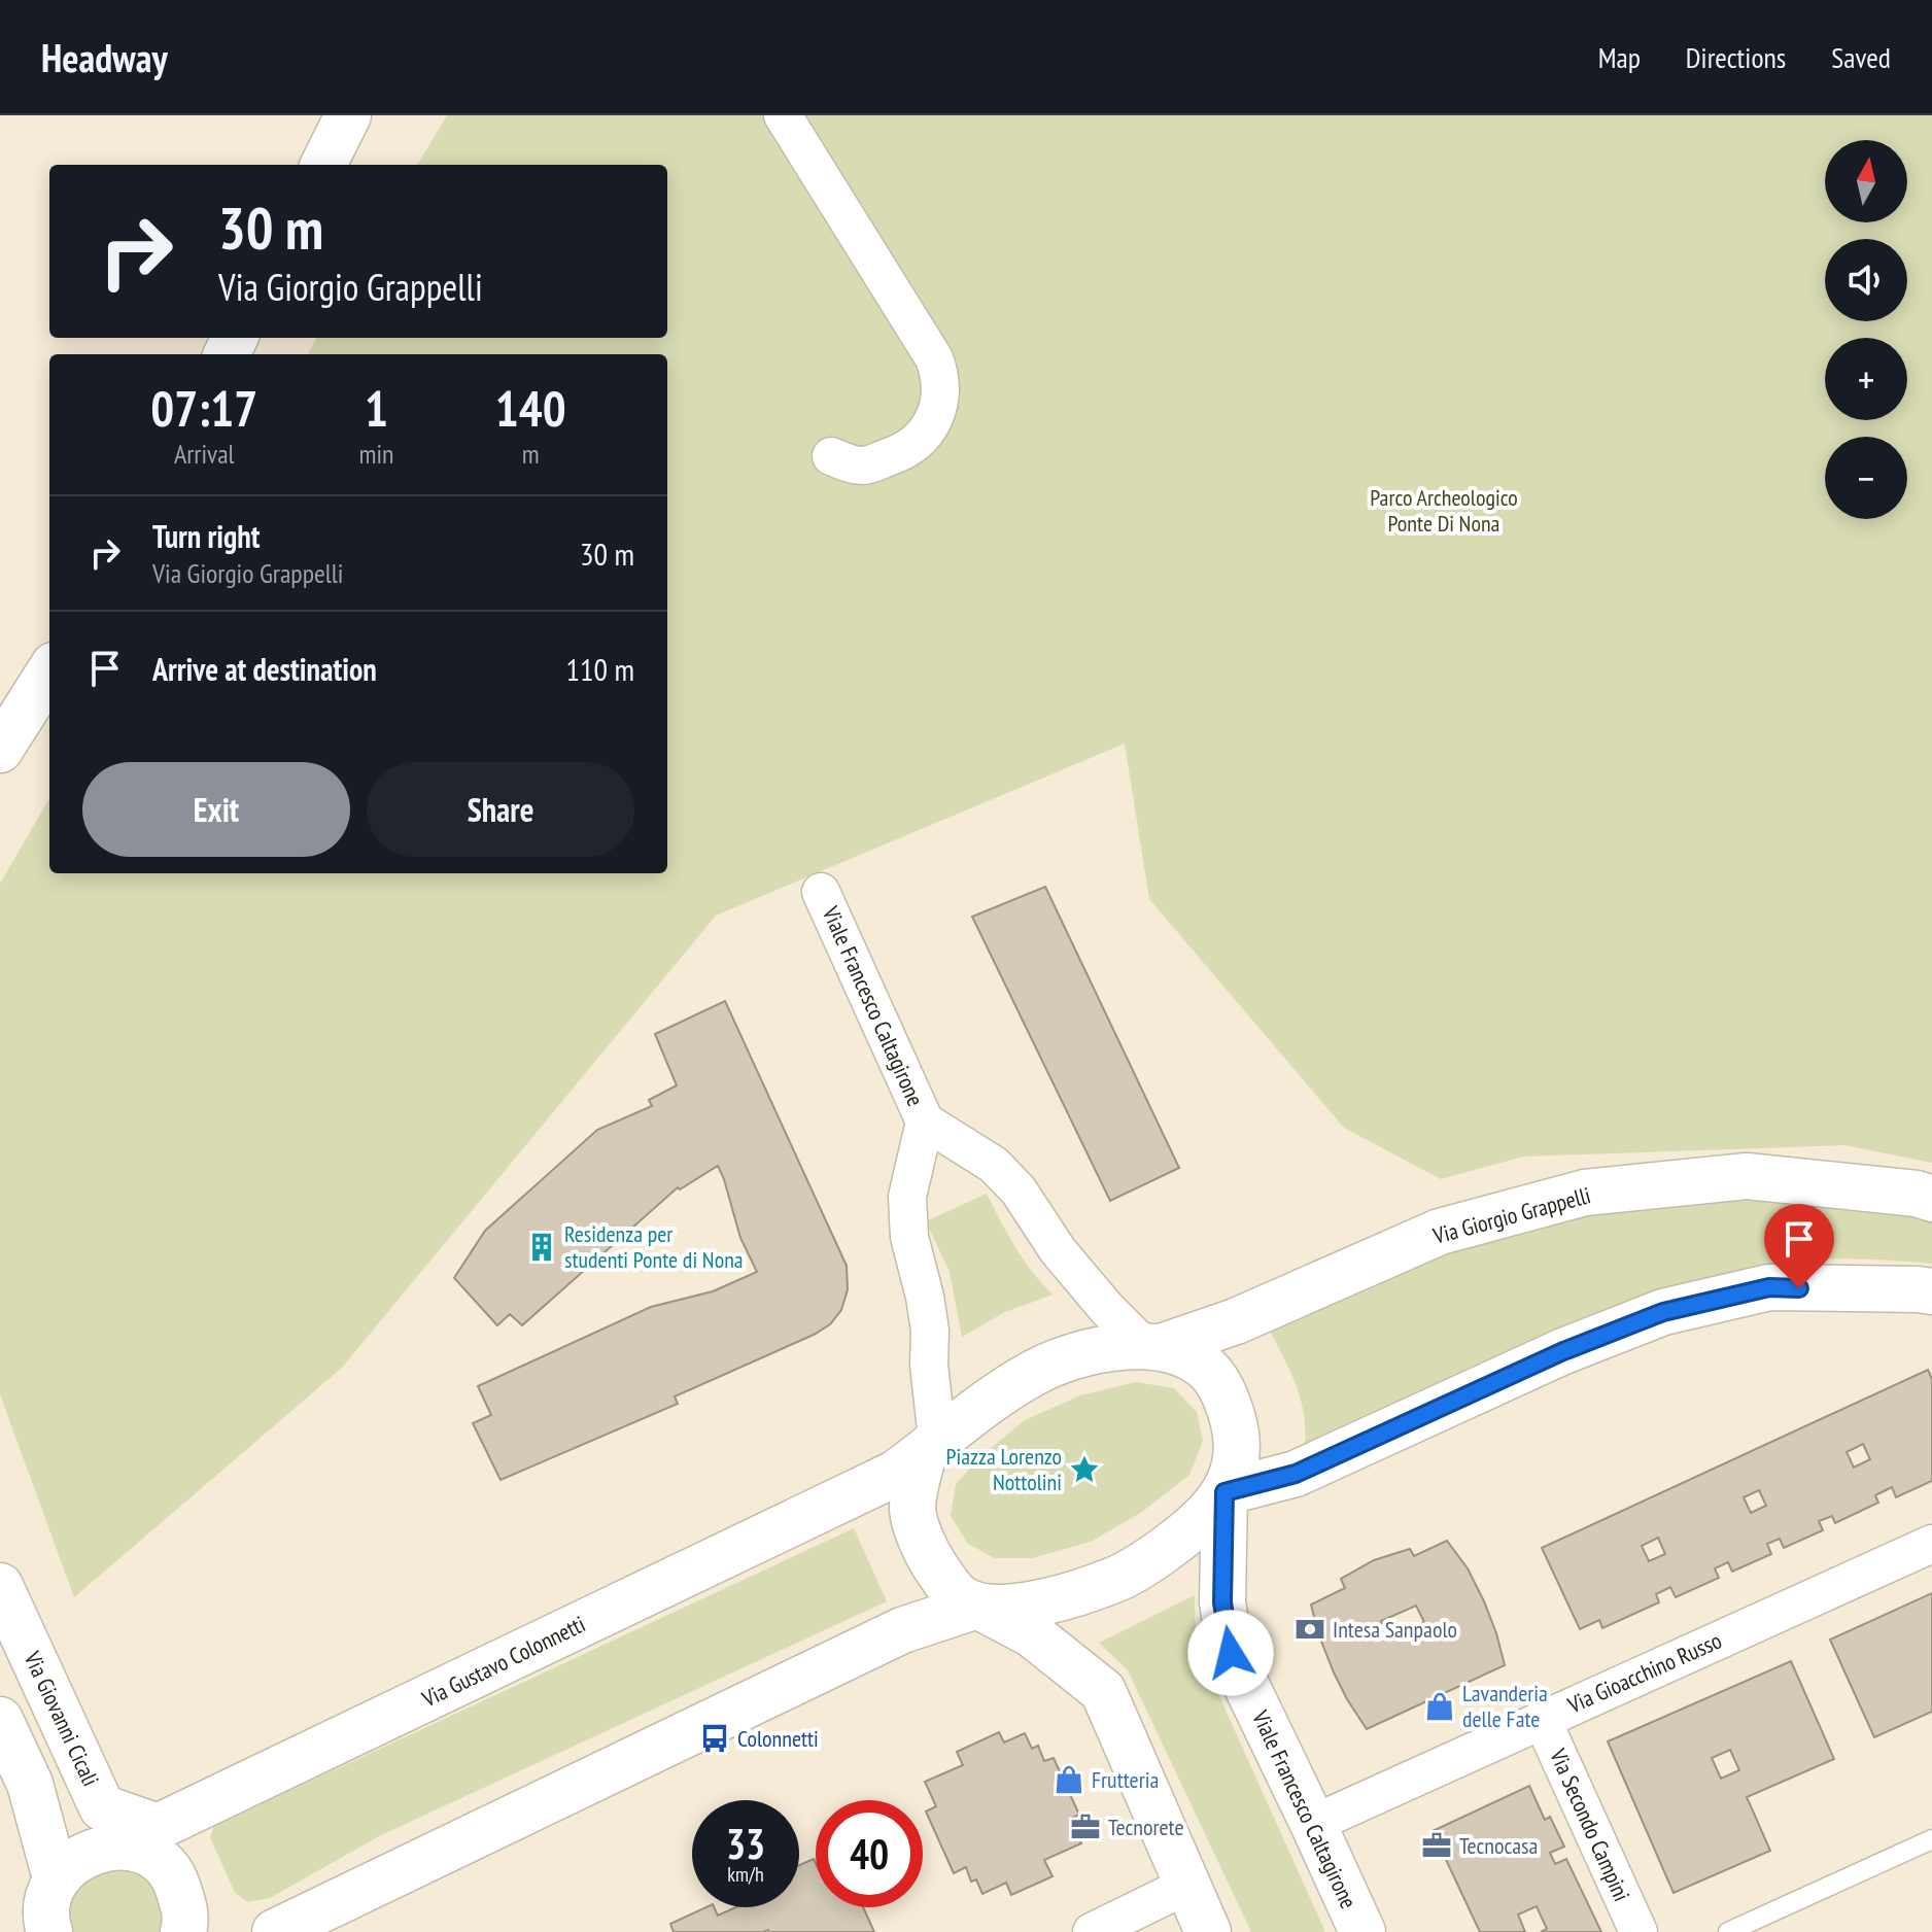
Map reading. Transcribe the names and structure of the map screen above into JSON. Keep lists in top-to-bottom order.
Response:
{
  "streets": {
    "street": [
      "Viale Francesco Caltagirone",
      "Via Giorgio Grappelli",
      "Via Gustavo Colonnetti",
      "Via Gioacchino Russo",
      "Via Giovanni Cicali",
      "Via Secondo Campini"
    ]
  },
  "crossings": [
    ["Viale Francesco Caltagirone", "Via Giorgio Grappelli"],
    ["Viale Francesco Caltagirone", "Via Gustavo Colonnetti"],
    ["Viale Francesco Caltagirone", "Via Gioacchino Russo"],
    ["Via Giorgio Grappelli", "Via Gustavo Colonnetti"],
    ["Via Gustavo Colonnetti", "Via Giovanni Cicali"],
    ["Via Gioacchino Russo", "Via Secondo Campini"]
  ],
  "parks": ["Parco Archeologico Ponte Di Nona"],
  "places": {
    "building": ["Residenza per studenti Ponte di Nona"],
    "place": ["Piazza Lorenzo Nottolini"],
    "bank": ["Intesa Sanpaolo"],
    "shop": ["Lavanderia delle Fate", "Frutteria"],
    "bus stop": ["Colonnetti"],
    "office": ["Tecnorete", "Tecnocasa"]
  },
  "north": "top",
  "page": {
    "header": "Headway",
    "nav": ["Map", "Directions", "Saved"],
    "map_buttons": ["+", "−"],
    "turn": ["30 m", "Via Giorgio Grappelli"],
    "eta": [
      "07:17",
      "Arrival",
      "1",
      "min",
      "140",
      "m"
    ],
    "list": [
      {
        "name": "Turn right",
        "note": "Via Giorgio Grappelli",
        "value": "30 m"
      },
      {
        "name": "Arrive at destination",
        "value": "110 m"
      }
    ],
    "buttons": ["Exit", "Share"],
    "speed": "33 km/h",
    "limit": "40"
  }
}
